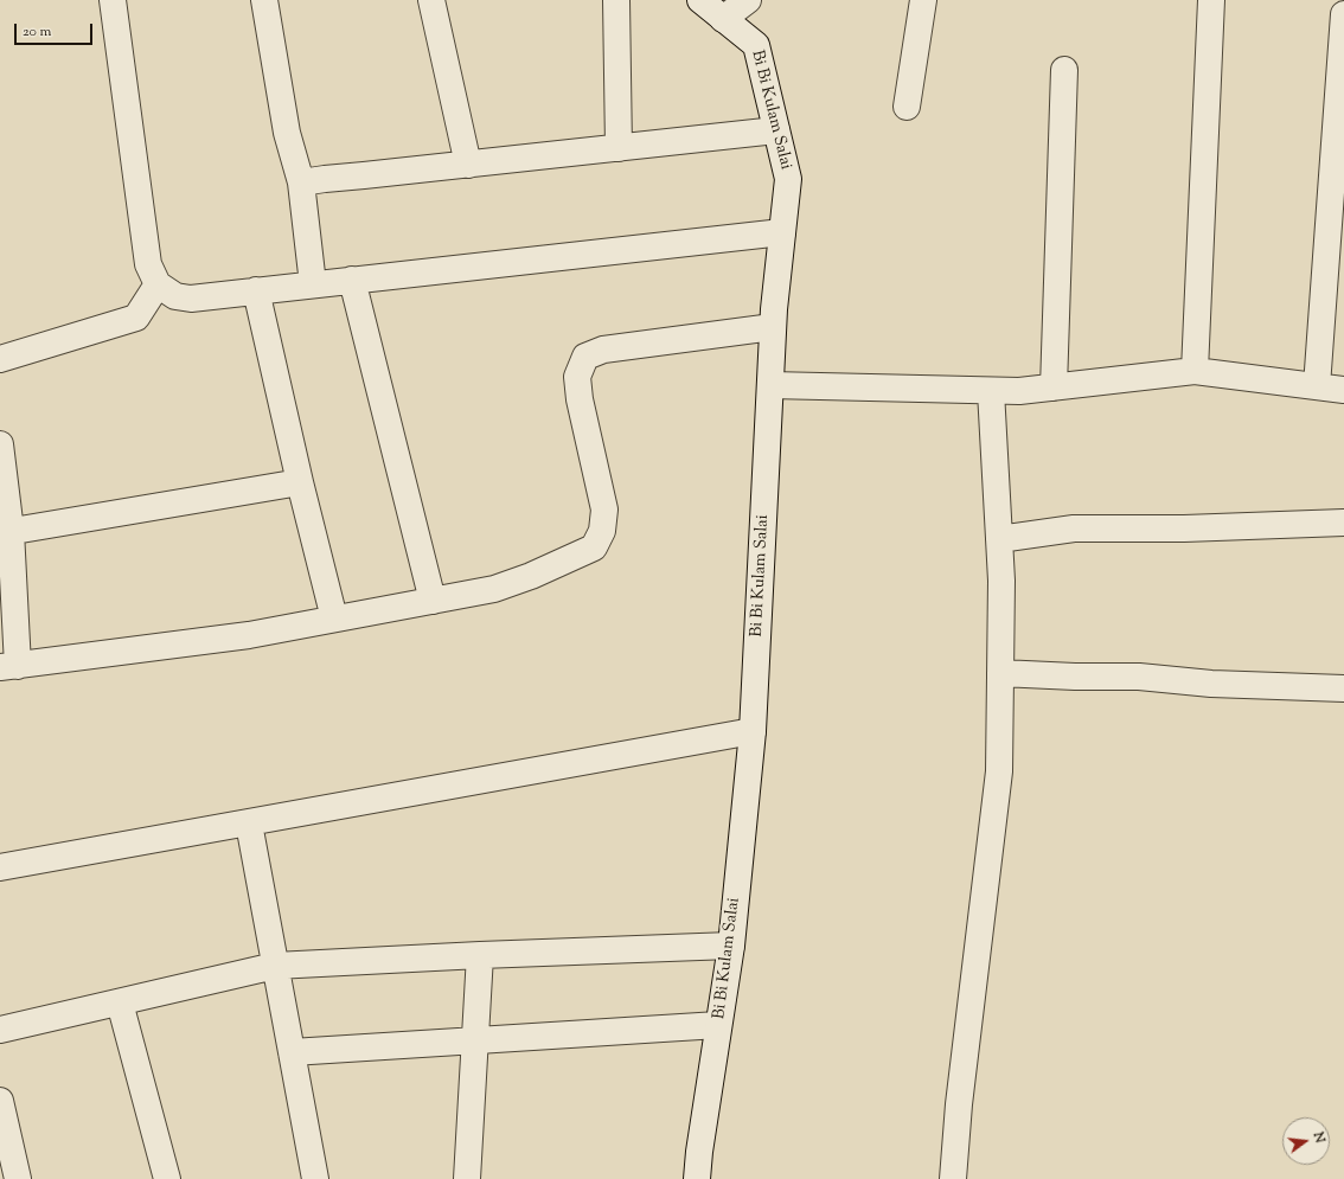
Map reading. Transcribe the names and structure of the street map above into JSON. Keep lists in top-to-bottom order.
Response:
{
  "streets": {
    "street": ["Bi Bi Kulam Salai"]
  },
  "scale_bar": "20 m",
  "north": "right"
}
